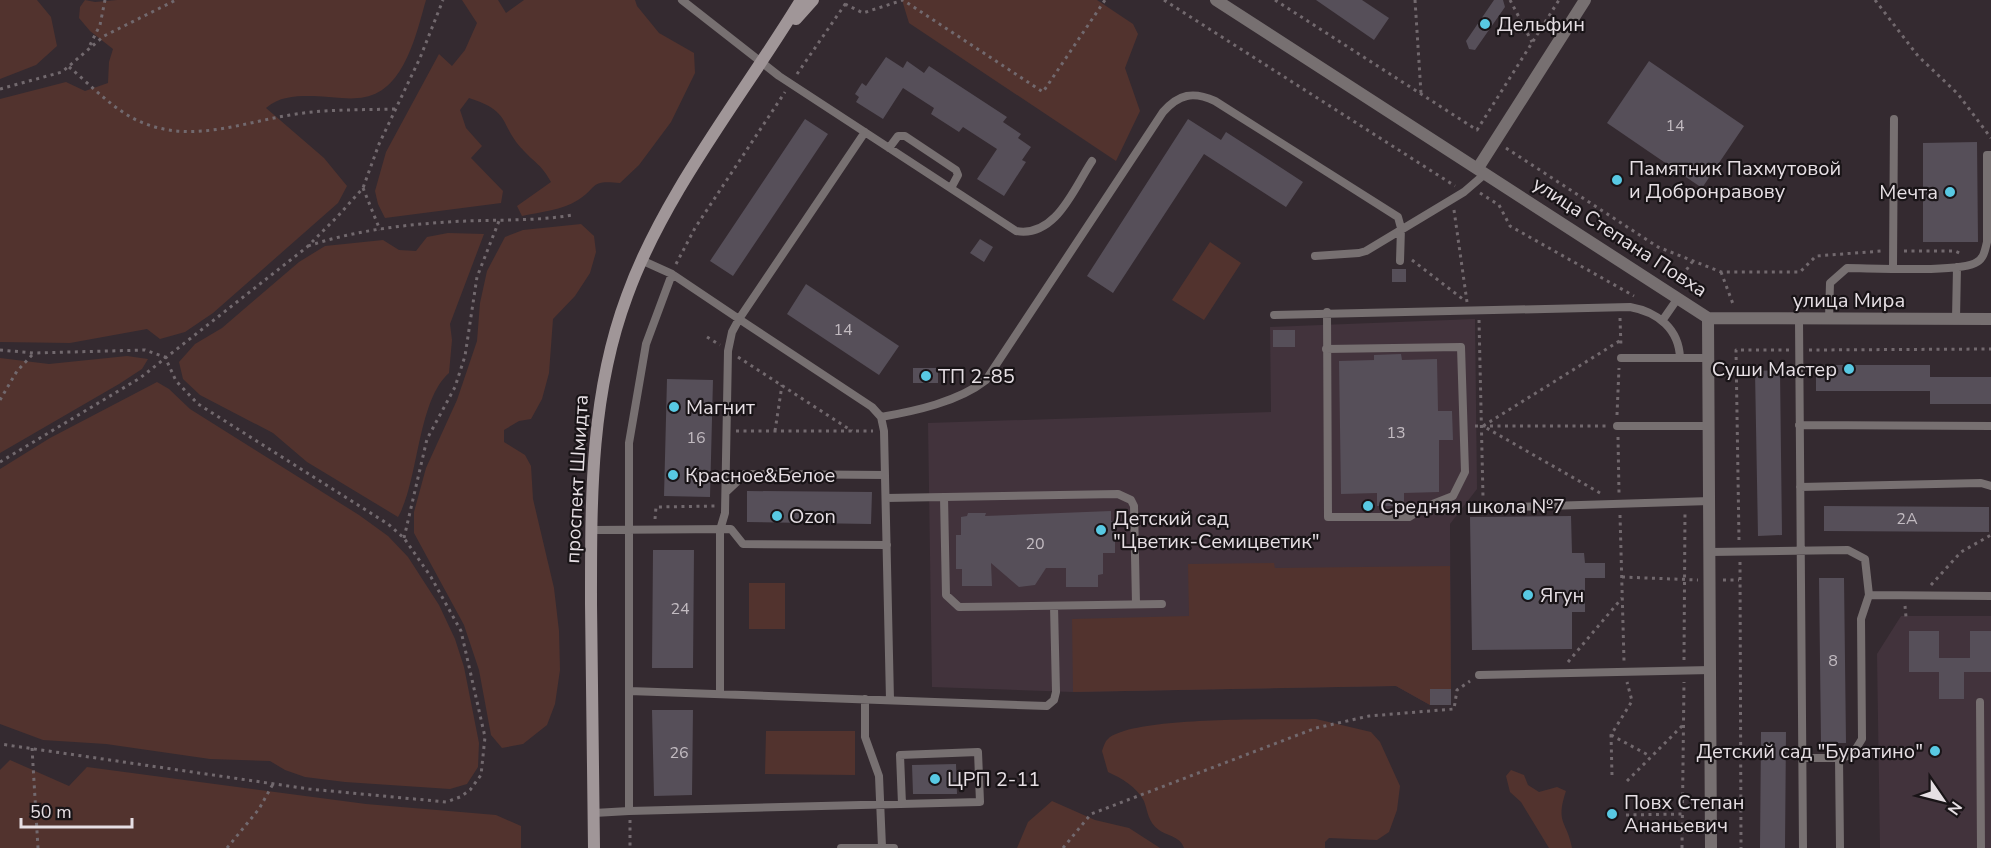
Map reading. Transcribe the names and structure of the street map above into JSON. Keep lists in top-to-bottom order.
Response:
{
  "streets": {
    "main road": ["проспект Шмидта"],
    "street": ["улица Степана Повха", "улица Мира"]
  },
  "crossings": [
    ["улица Степана Повха", "улица Мира"]
  ],
  "places": [
    "Дельфин",
    "Памятник Пахмутовой и Добронравову",
    "Мечта",
    "Суши Мастер",
    "ТП 2-85",
    "Магнит",
    "Красное&Белое",
    "Средняя школа №7",
    "Ozon",
    "Детский сад \"Цветик-Семицветик\"",
    "Ягун",
    "Детский сад \"Буратино\"",
    "ЦРП 2-11",
    "Повх Степан Ананьевич"
  ],
  "house_numbers": [
    "14",
    "14",
    "13",
    "16",
    "2А",
    "20",
    "24",
    "8",
    "26"
  ],
  "scale_bar": "50 m",
  "north": "bottom right"
}
